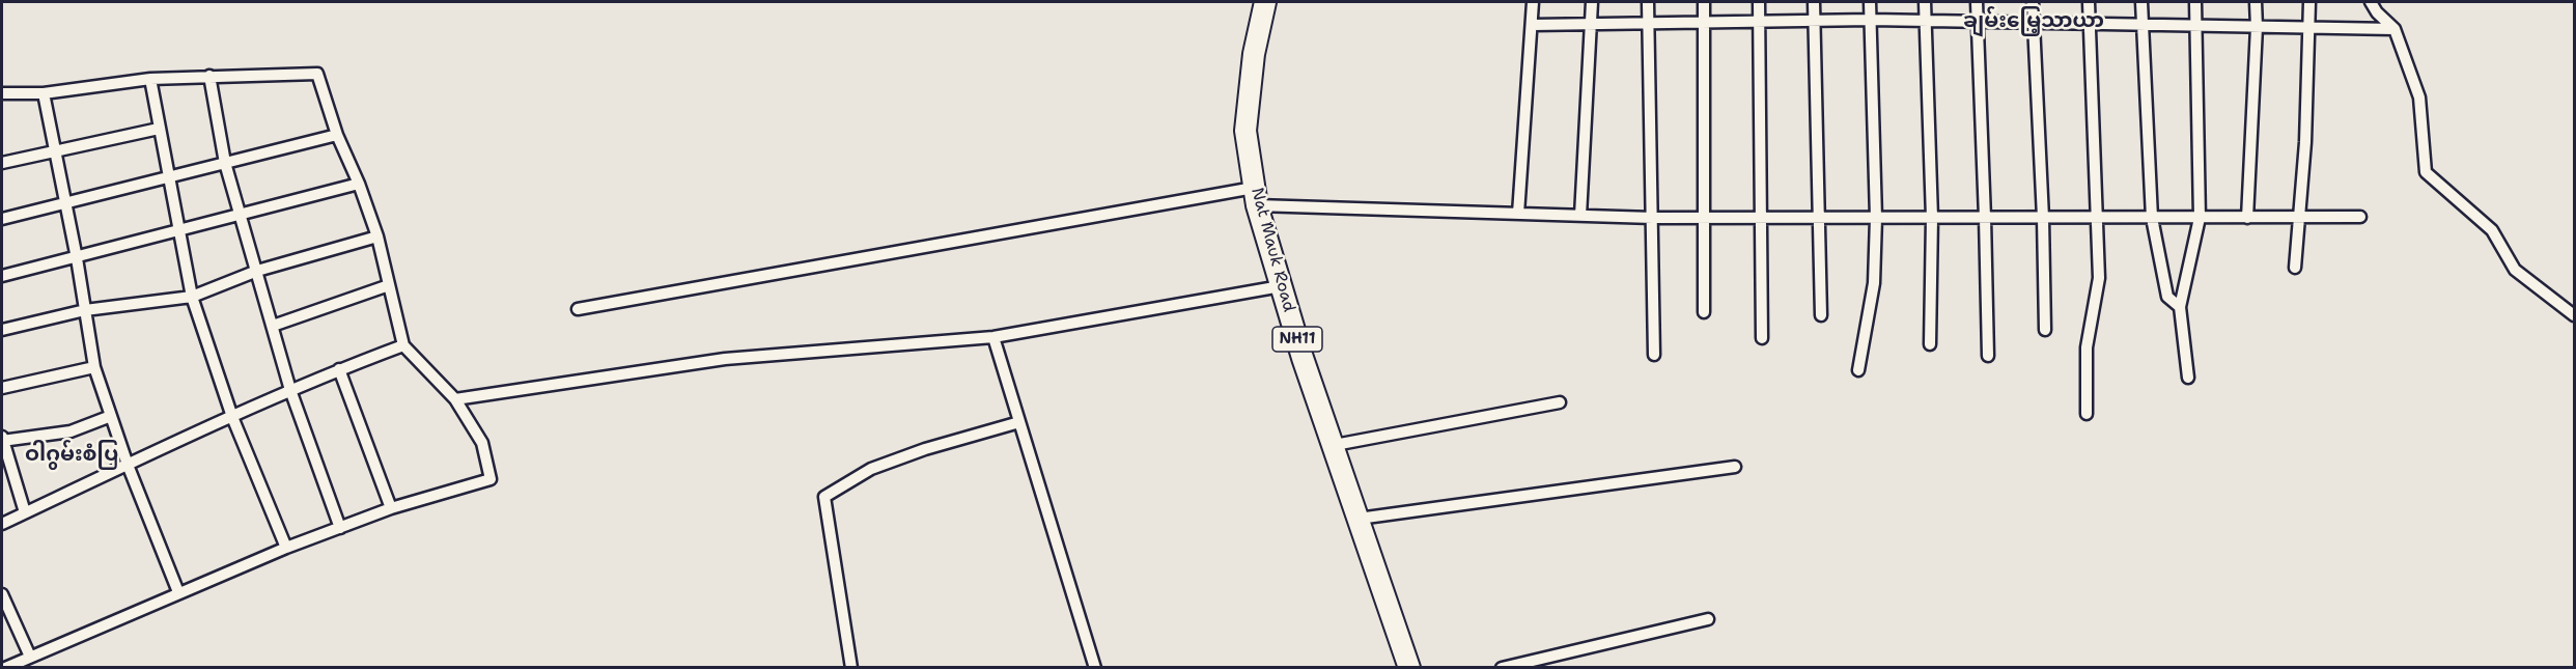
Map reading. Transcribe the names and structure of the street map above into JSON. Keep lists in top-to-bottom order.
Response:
{
  "streets": {
    "highway": ["Nat Mauk Road", "NH11"]
  },
  "districts": ["ချမ်းမြေ့သာယာ", "ဝါဂွမ်းစံပြ"]
}
